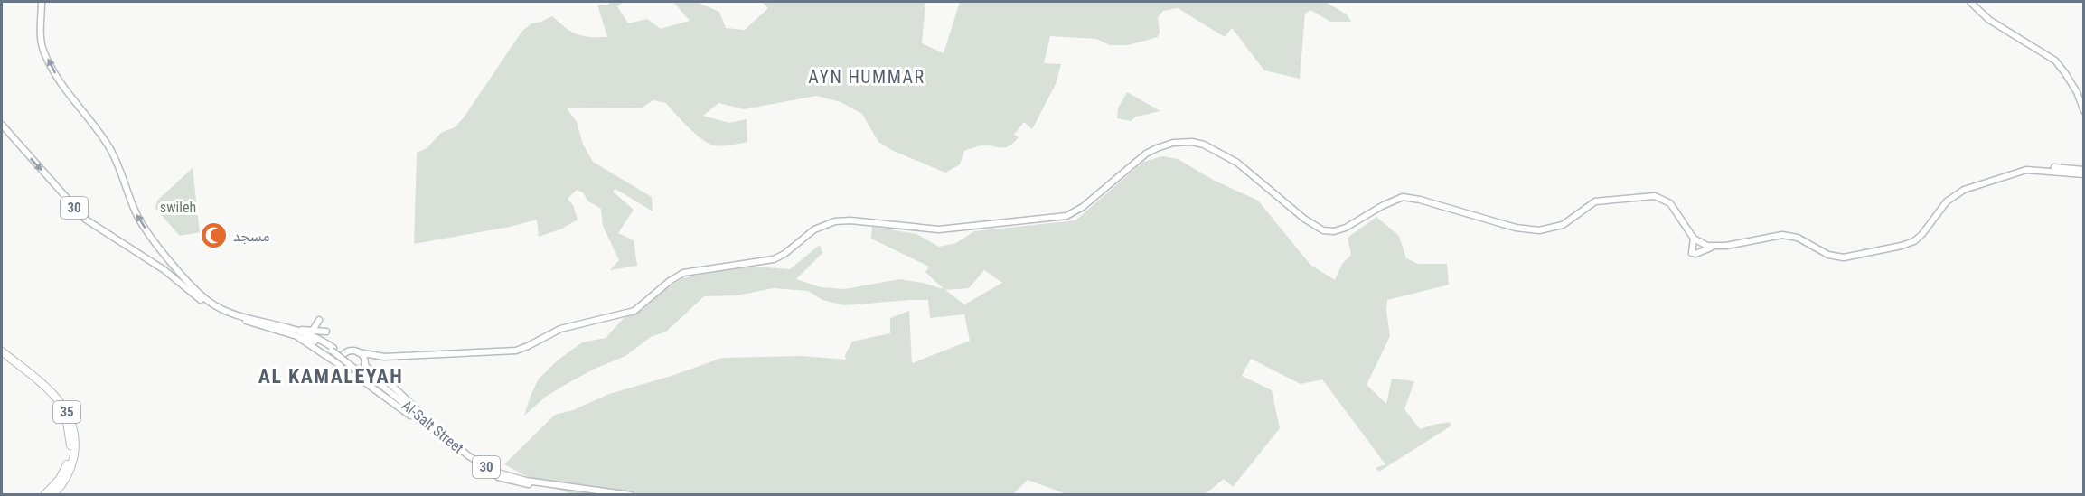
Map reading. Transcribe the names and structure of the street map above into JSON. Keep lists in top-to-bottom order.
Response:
{
  "streets": {
    "highway": ["35"],
    "main road": ["30", "Al-Salt Street"]
  },
  "crossings": [
    ["30", "Al-Salt Street"]
  ],
  "districts": ["AYN HUMMAR", "AL KAMALEYAH"],
  "parks": ["swileh"],
  "places": {
    "mosque": ["مسجد"]
  }
}
